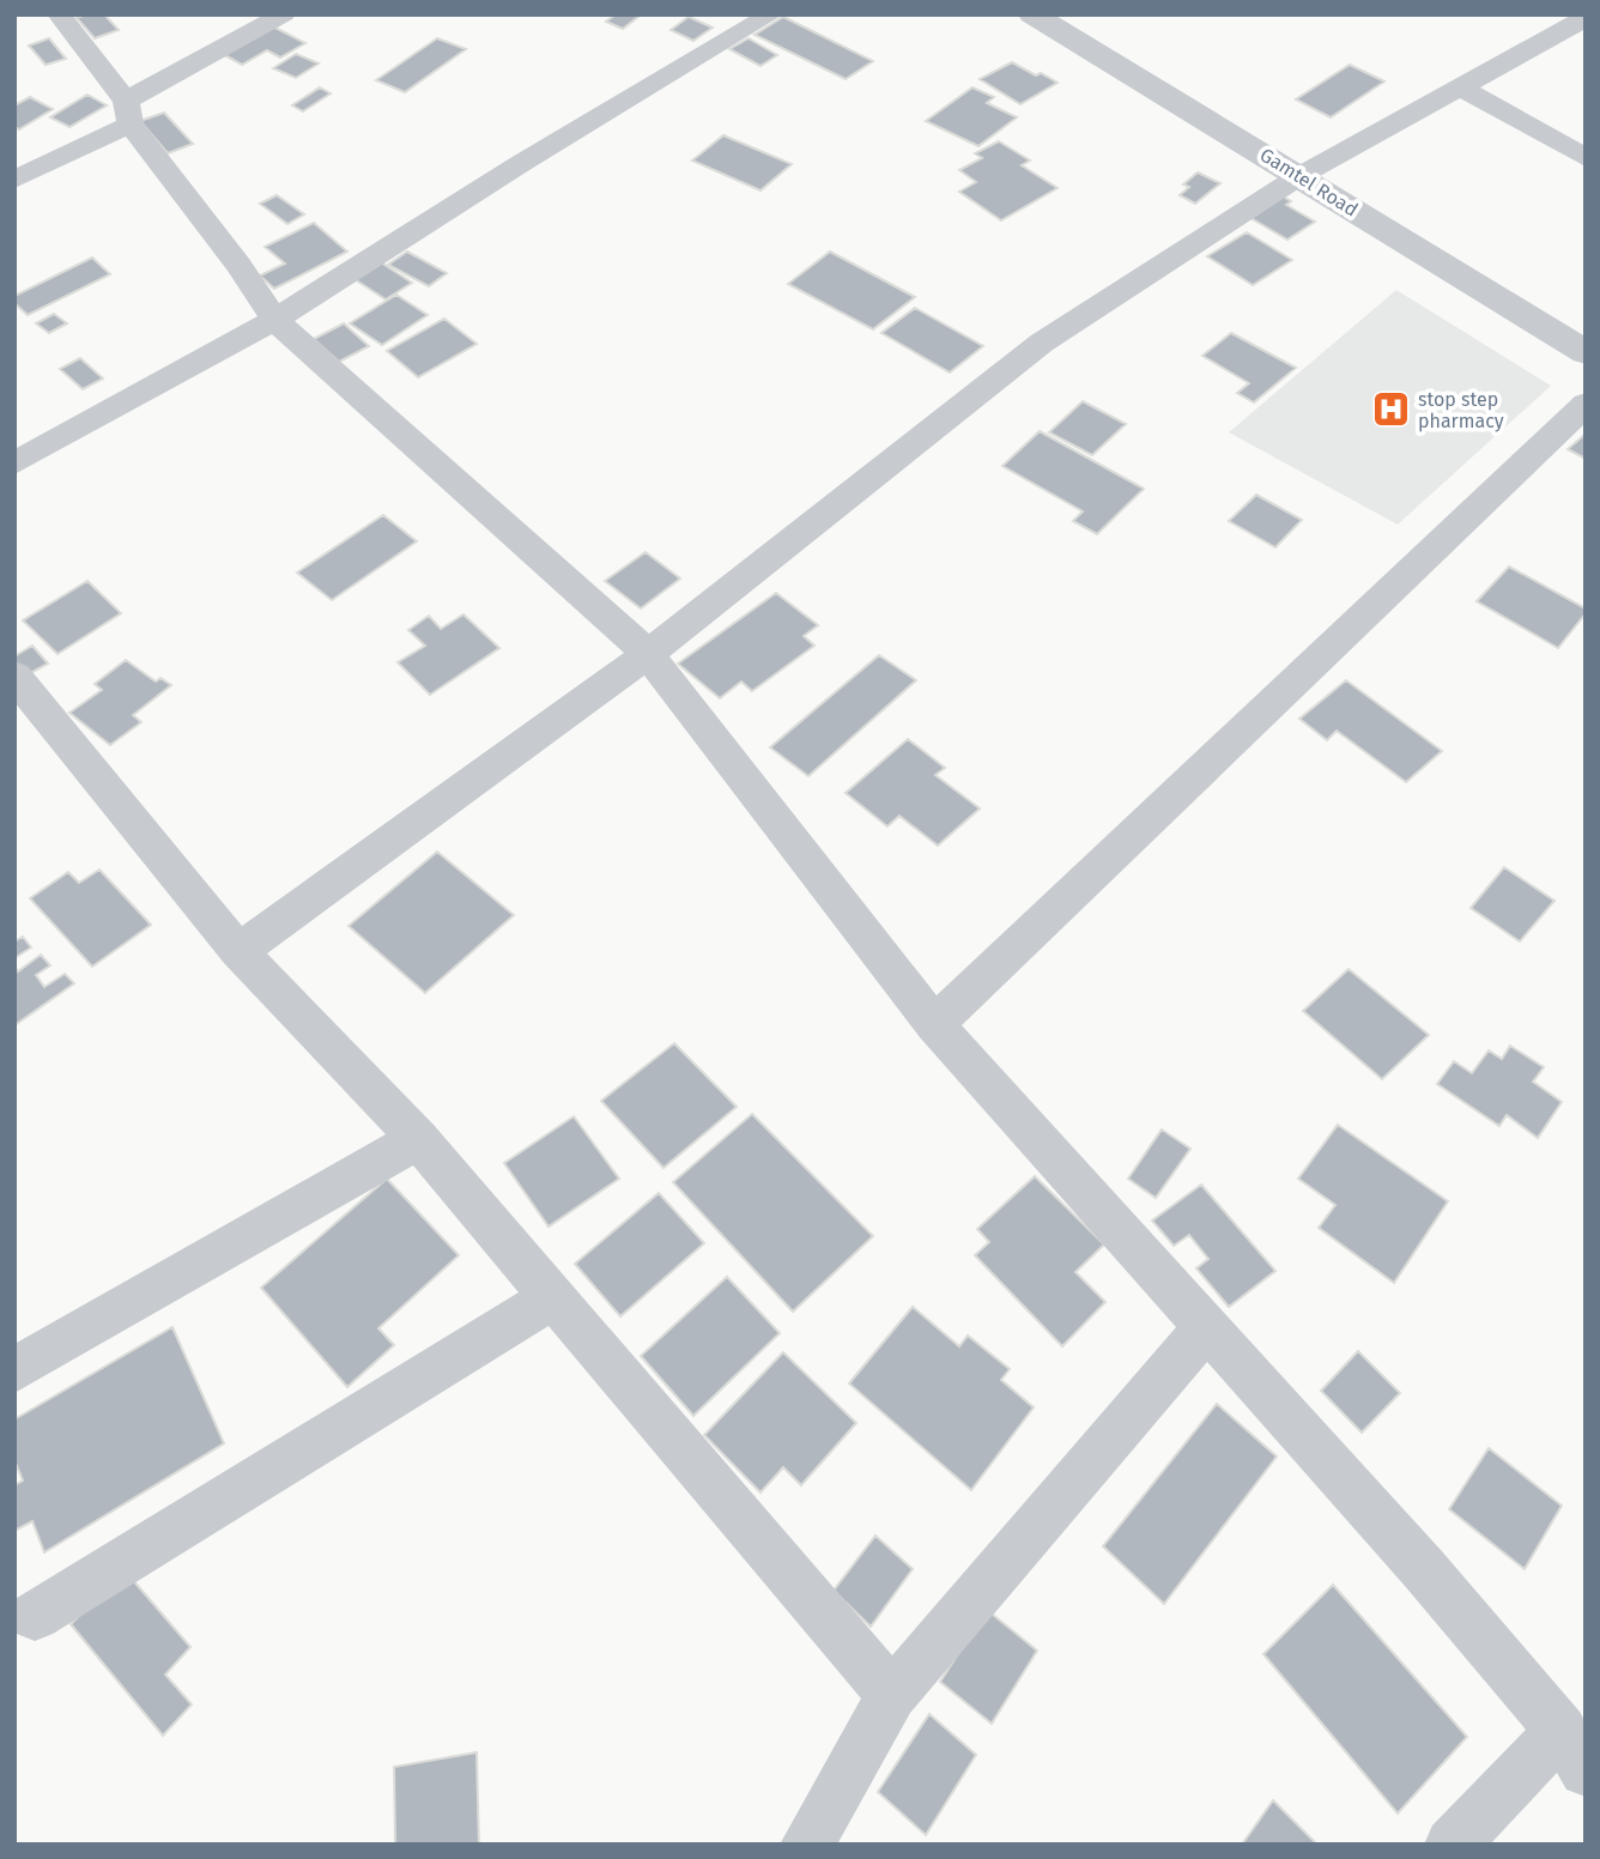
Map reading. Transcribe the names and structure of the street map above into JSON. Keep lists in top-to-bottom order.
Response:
{
  "streets": {
    "street": ["Gamtel Road"]
  },
  "places": {
    "hospital": ["stop step pharmacy"]
  }
}
